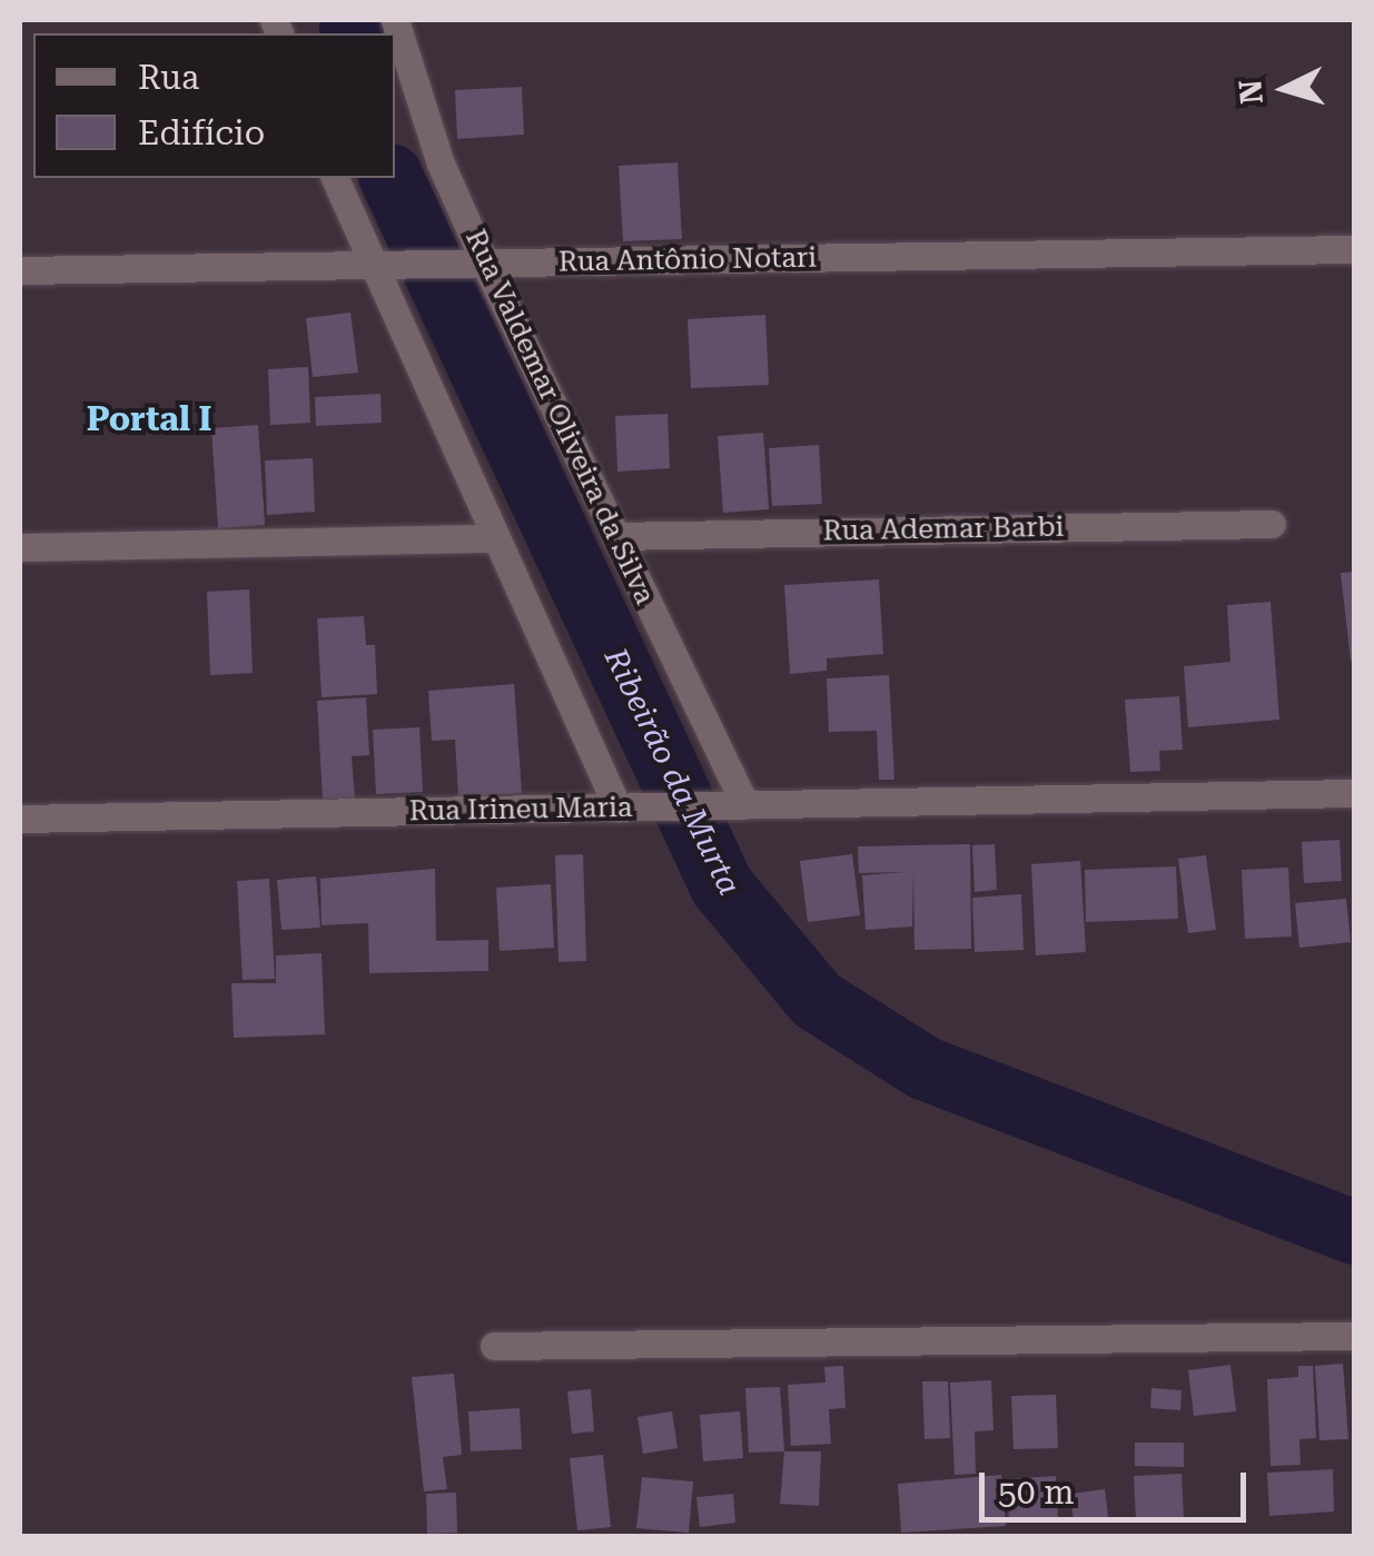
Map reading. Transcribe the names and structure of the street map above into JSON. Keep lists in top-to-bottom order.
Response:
{
  "streets": {
    "street": [
      "Rua Antônio Notari",
      "Rua Valdemar Oliveira da Silva",
      "Rua Ademar Barbi",
      "Rua Irineu Maria"
    ]
  },
  "crossings": [
    ["Rua Antônio Notari", "Rua Valdemar Oliveira da Silva"],
    ["Rua Valdemar Oliveira da Silva", "Rua Ademar Barbi"],
    ["Rua Valdemar Oliveira da Silva", "Rua Irineu Maria"]
  ],
  "districts": ["Portal I"],
  "water": ["Ribeirão da Murta"],
  "legend": ["Rua", "Edifício"],
  "scale_bar": "50 m",
  "north": "left"
}
